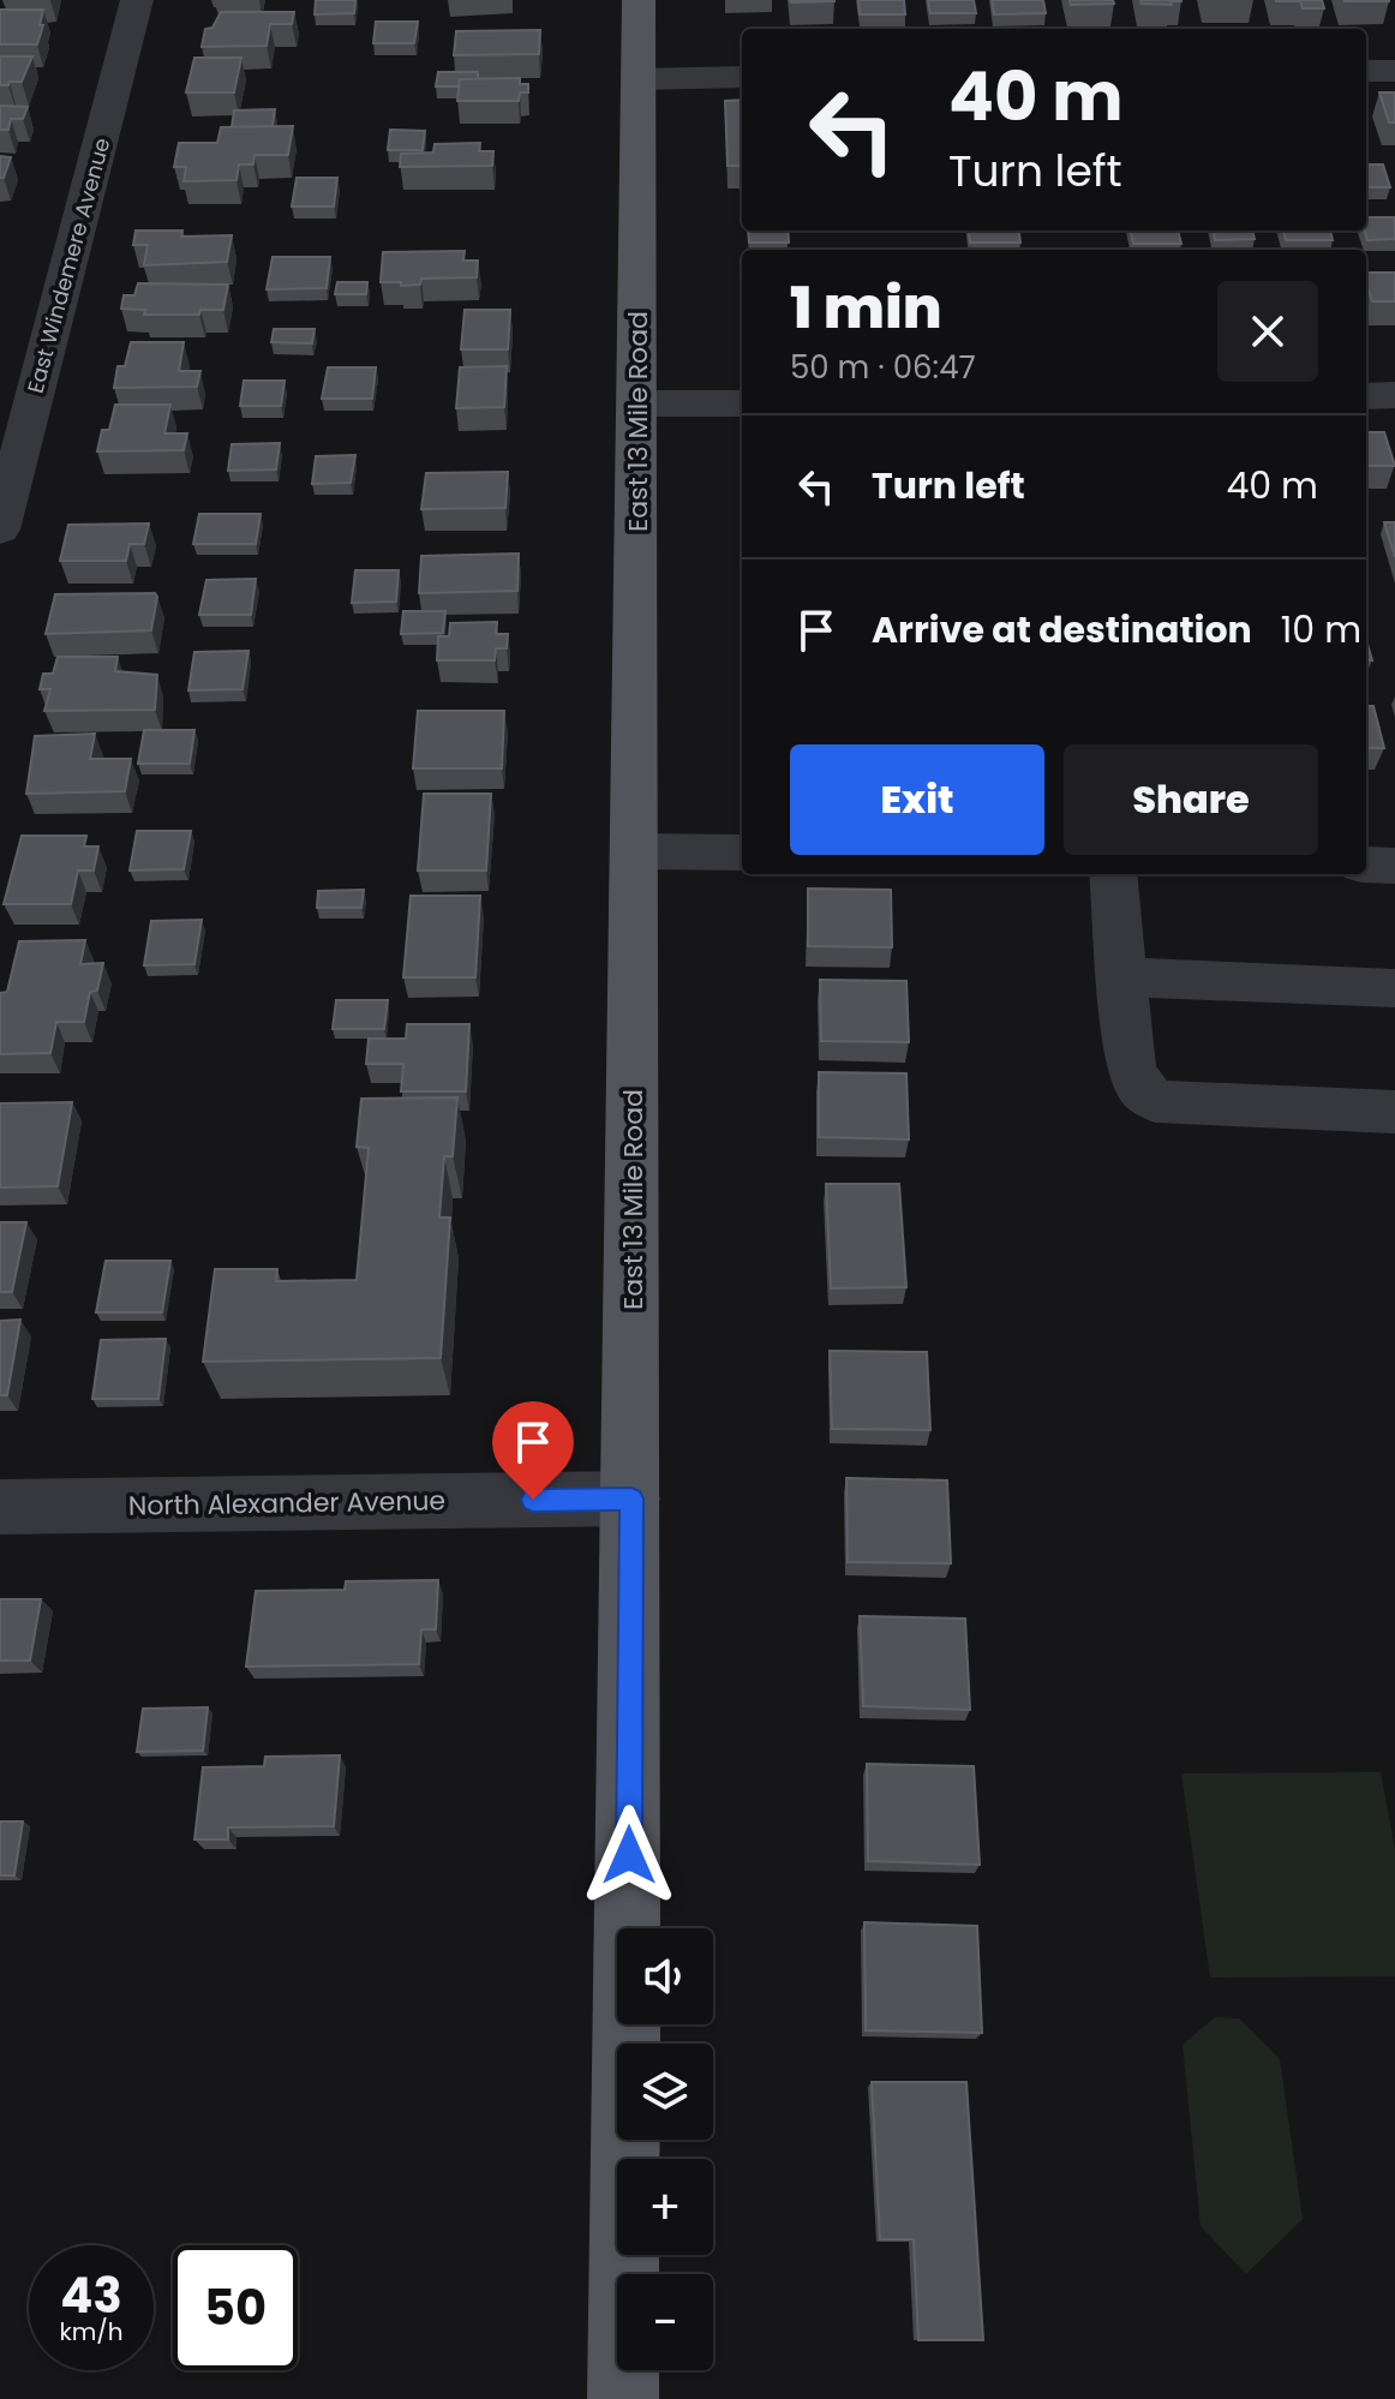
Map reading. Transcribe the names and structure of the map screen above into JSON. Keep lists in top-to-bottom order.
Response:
{
  "streets": {
    "main road": ["East 13 Mile Road"],
    "street": ["East Windemere Avenue", "North Alexander Avenue"]
  },
  "crossings": [
    ["East 13 Mile Road", "North Alexander Avenue"]
  ],
  "page": {
    "turn": ["40 m", "Turn left"],
    "heading": ["1 min", "50 m · 06:47"],
    "list": [
      {
        "name": "Turn left",
        "value": "40 m"
      },
      {
        "name": "Arrive at destination",
        "value": "10 m"
      }
    ],
    "buttons": ["Exit", "Share"],
    "map_buttons": ["+", "−"],
    "speed": "43 km/h",
    "limit": "50"
  }
}
